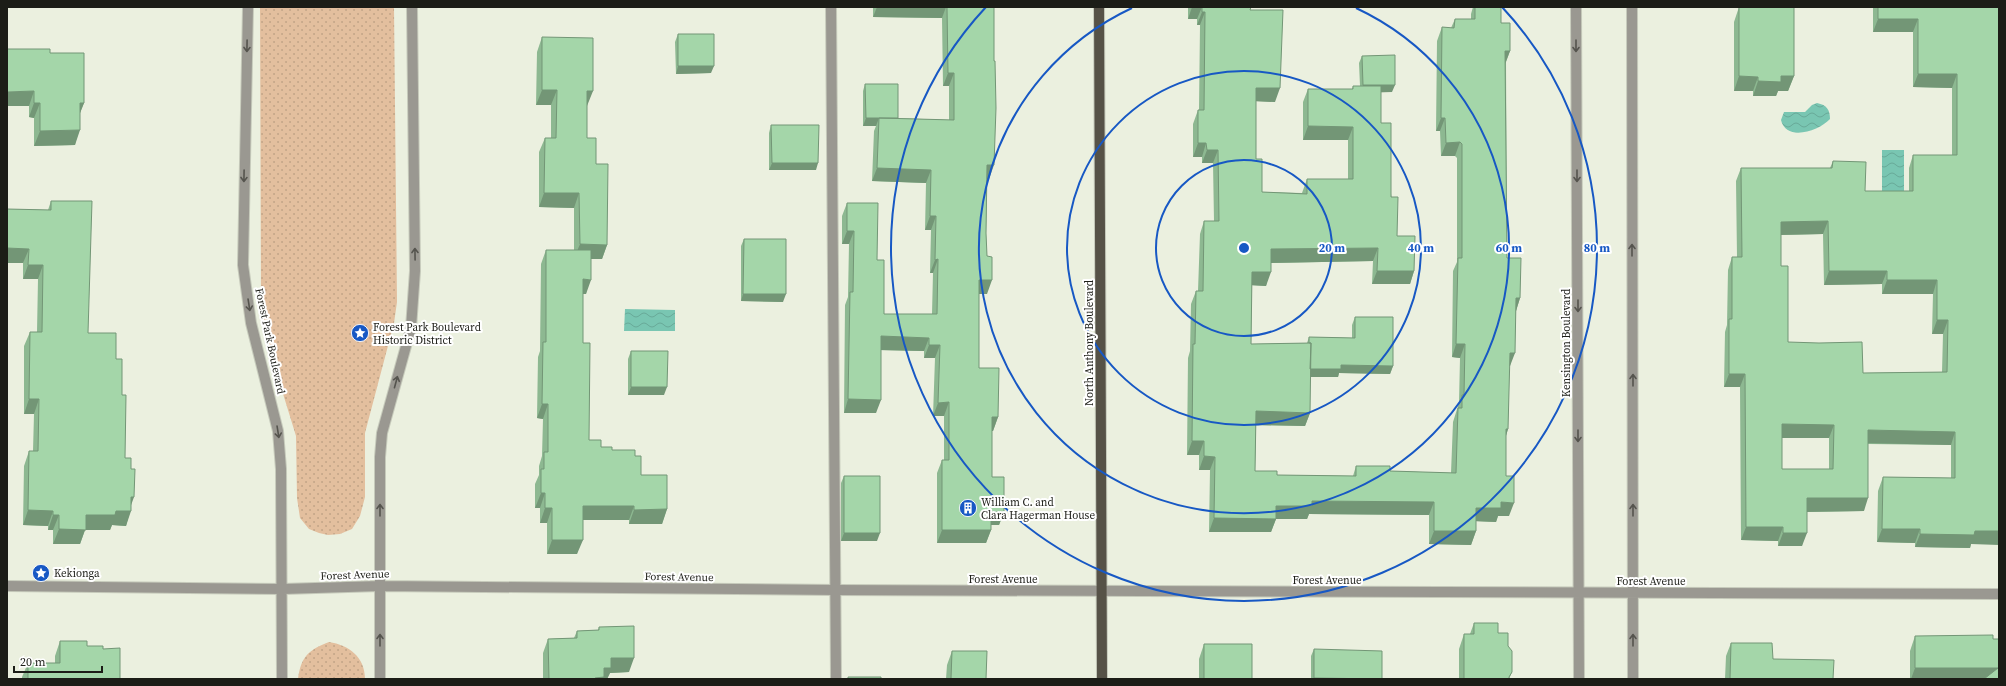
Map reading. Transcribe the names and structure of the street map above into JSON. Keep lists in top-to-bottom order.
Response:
{
  "streets": {
    "main road": ["North Anthony Boulevard"],
    "street": ["Forest Park Boulevard", "Kensington Boulevard", "Forest Avenue"]
  },
  "crossings": [
    ["Forest Park Boulevard", "Forest Avenue"],
    ["North Anthony Boulevard", "Forest Avenue"],
    ["Kensington Boulevard", "Forest Avenue"]
  ],
  "one_way": ["Forest Park Boulevard"],
  "places": {
    "place": ["Forest Park Boulevard Historic District", "Kekionga"],
    "building": ["William C. and Clara Hagerman House"]
  },
  "scale_bar": "20 m",
  "rings": [
    "20 m",
    "40 m",
    "60 m",
    "80 m"
  ]
}
